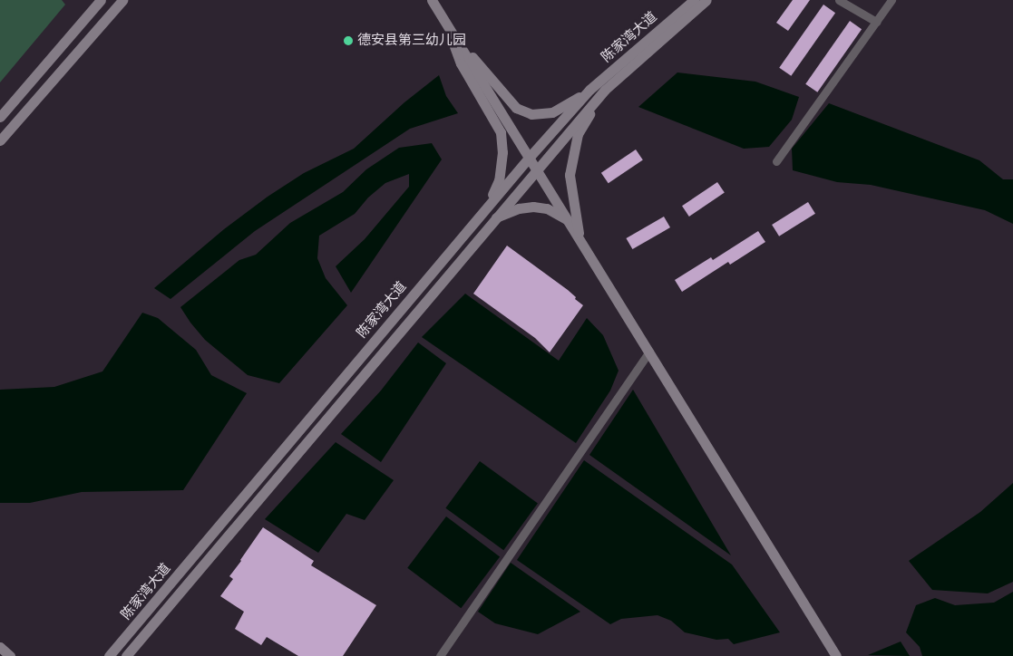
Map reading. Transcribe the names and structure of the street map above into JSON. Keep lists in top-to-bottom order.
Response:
{
  "streets": {
    "main road": ["陈家湾大道"]
  },
  "places": ["德安县第三幼儿园"]
}
